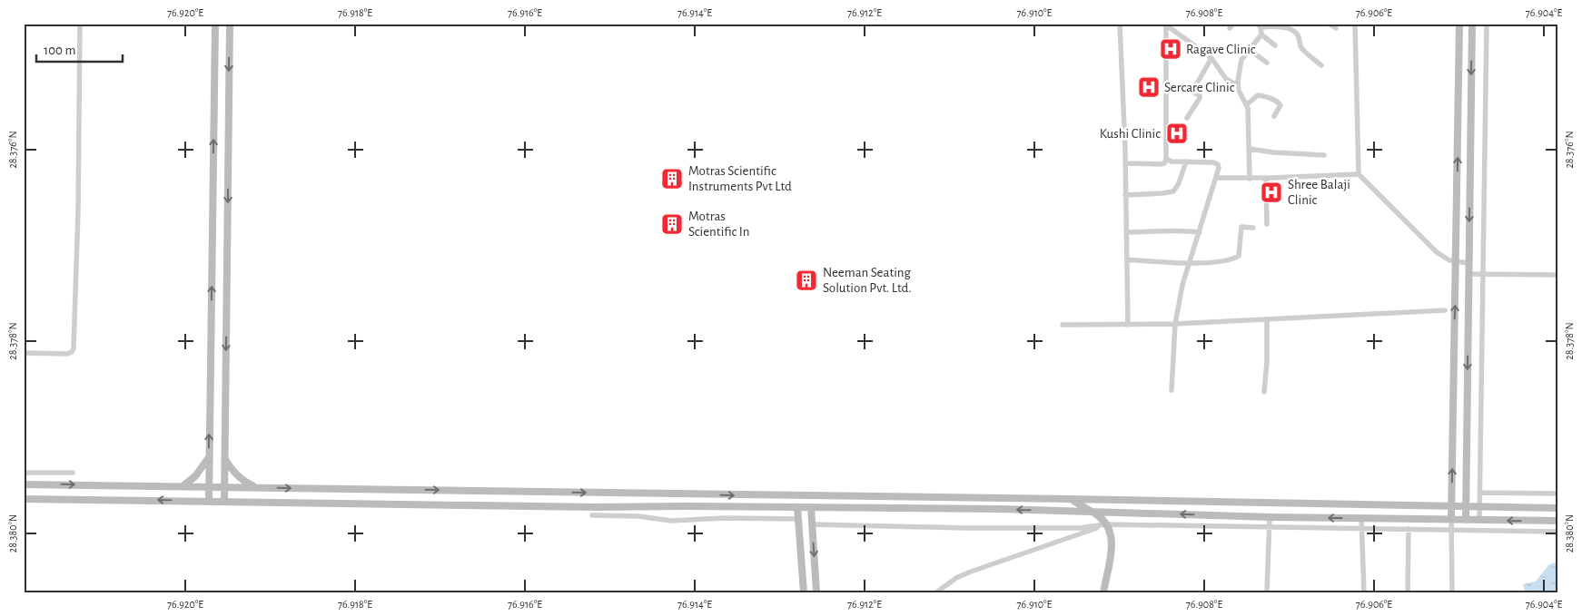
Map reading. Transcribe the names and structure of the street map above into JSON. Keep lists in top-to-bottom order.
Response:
{
  "places": {
    "hospital": [
      "Ragave Clinic",
      "Sercare Clinic",
      "Kushi Clinic",
      "Shree Balaji Clinic"
    ],
    "building": ["Motras Scientific Instruments Pvt Ltd", "Motras Scientific In", "Neeman Seating Solution Pvt. Ltd."]
  },
  "scale_bar": "100 m",
  "coordinates": [
    "76.920°E",
    "76.918°E",
    "76.916°E",
    "76.914°E",
    "76.912°E",
    "76.910°E",
    "76.908°E",
    "76.906°E",
    "76.904°E",
    "28.376°N",
    "28.378°N",
    "28.380°N"
  ]
}
